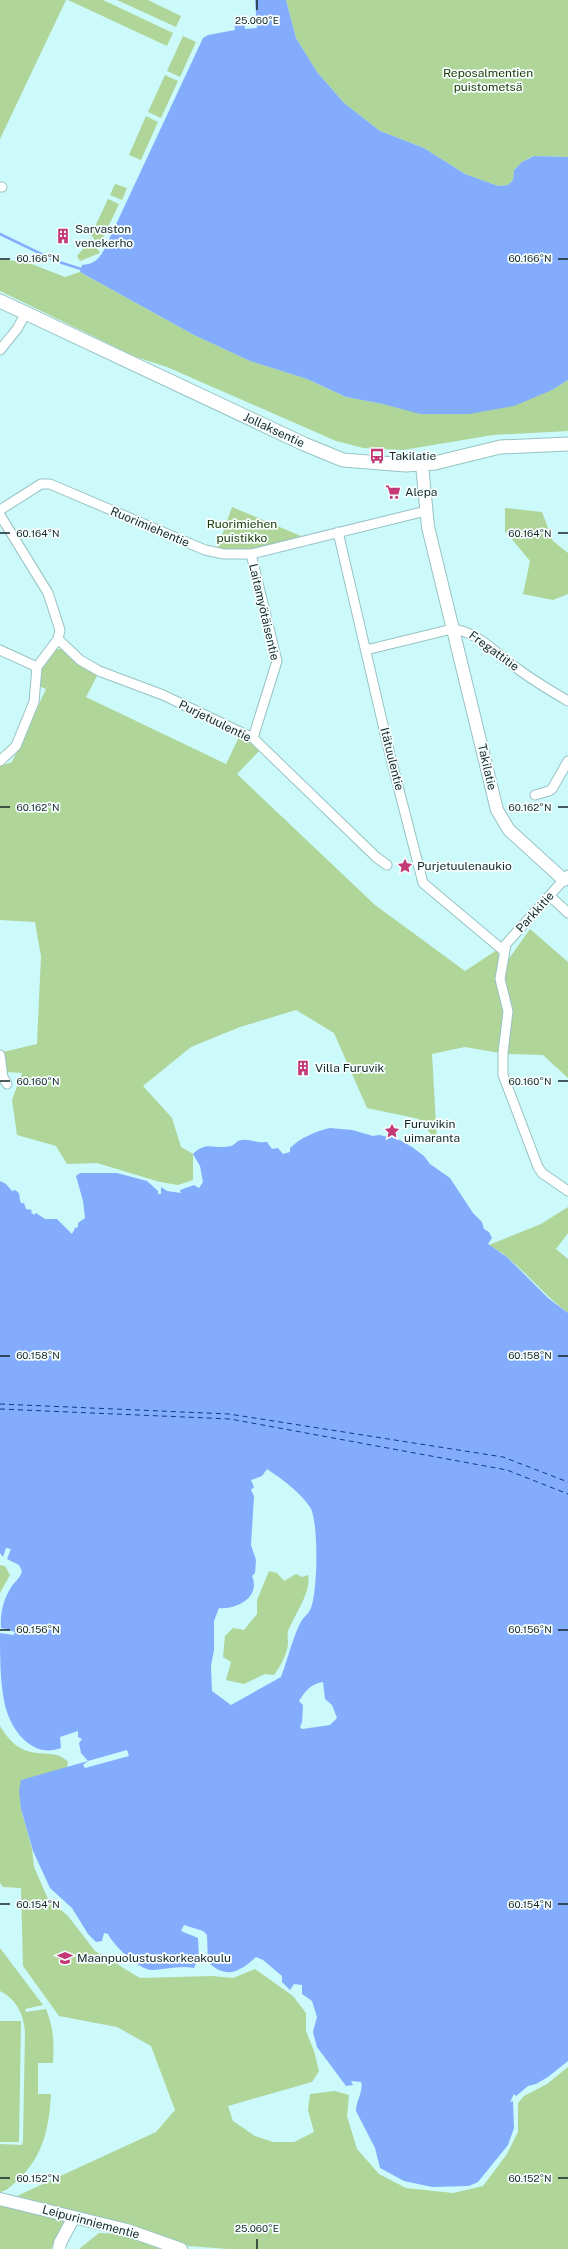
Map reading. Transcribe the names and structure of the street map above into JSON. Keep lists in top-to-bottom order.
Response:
{
  "streets": {
    "main road": ["Jollaksentie"],
    "street": [
      "Ruorimiehentie",
      "Laitamyötäisentie",
      "Fregattitie",
      "Purjetuulentie",
      "Itätuulentie",
      "Takilatie",
      "Parkkitie",
      "Leipurinniementie"
    ]
  },
  "crossings": [
    ["Jollaksentie", "Takilatie"],
    ["Ruorimiehentie", "Laitamyötäisentie"],
    ["Ruorimiehentie", "Itätuulentie"],
    ["Ruorimiehentie", "Takilatie"],
    ["Laitamyötäisentie", "Purjetuulentie"],
    ["Fregattitie", "Itätuulentie"],
    ["Fregattitie", "Takilatie"],
    ["Itätuulentie", "Parkkitie"],
    ["Takilatie", "Parkkitie"]
  ],
  "parks": ["Reposalmentien puistometsä", "Ruorimiehen puistikko"],
  "places": {
    "building": ["Sarvaston venekerho", "Villa Furuvik"],
    "bus stop": ["Takilatie"],
    "supermarket": ["Alepa"],
    "place": ["Purjetuulenaukio", "Furuvikin uimaranta"],
    "school or university": ["Maanpuolustuskorkeakoulu"]
  },
  "coordinates": [
    "25.060°E",
    "60.166°N",
    "60.164°N",
    "60.162°N",
    "60.160°N",
    "60.158°N",
    "60.156°N",
    "60.154°N",
    "60.152°N"
  ]
}
